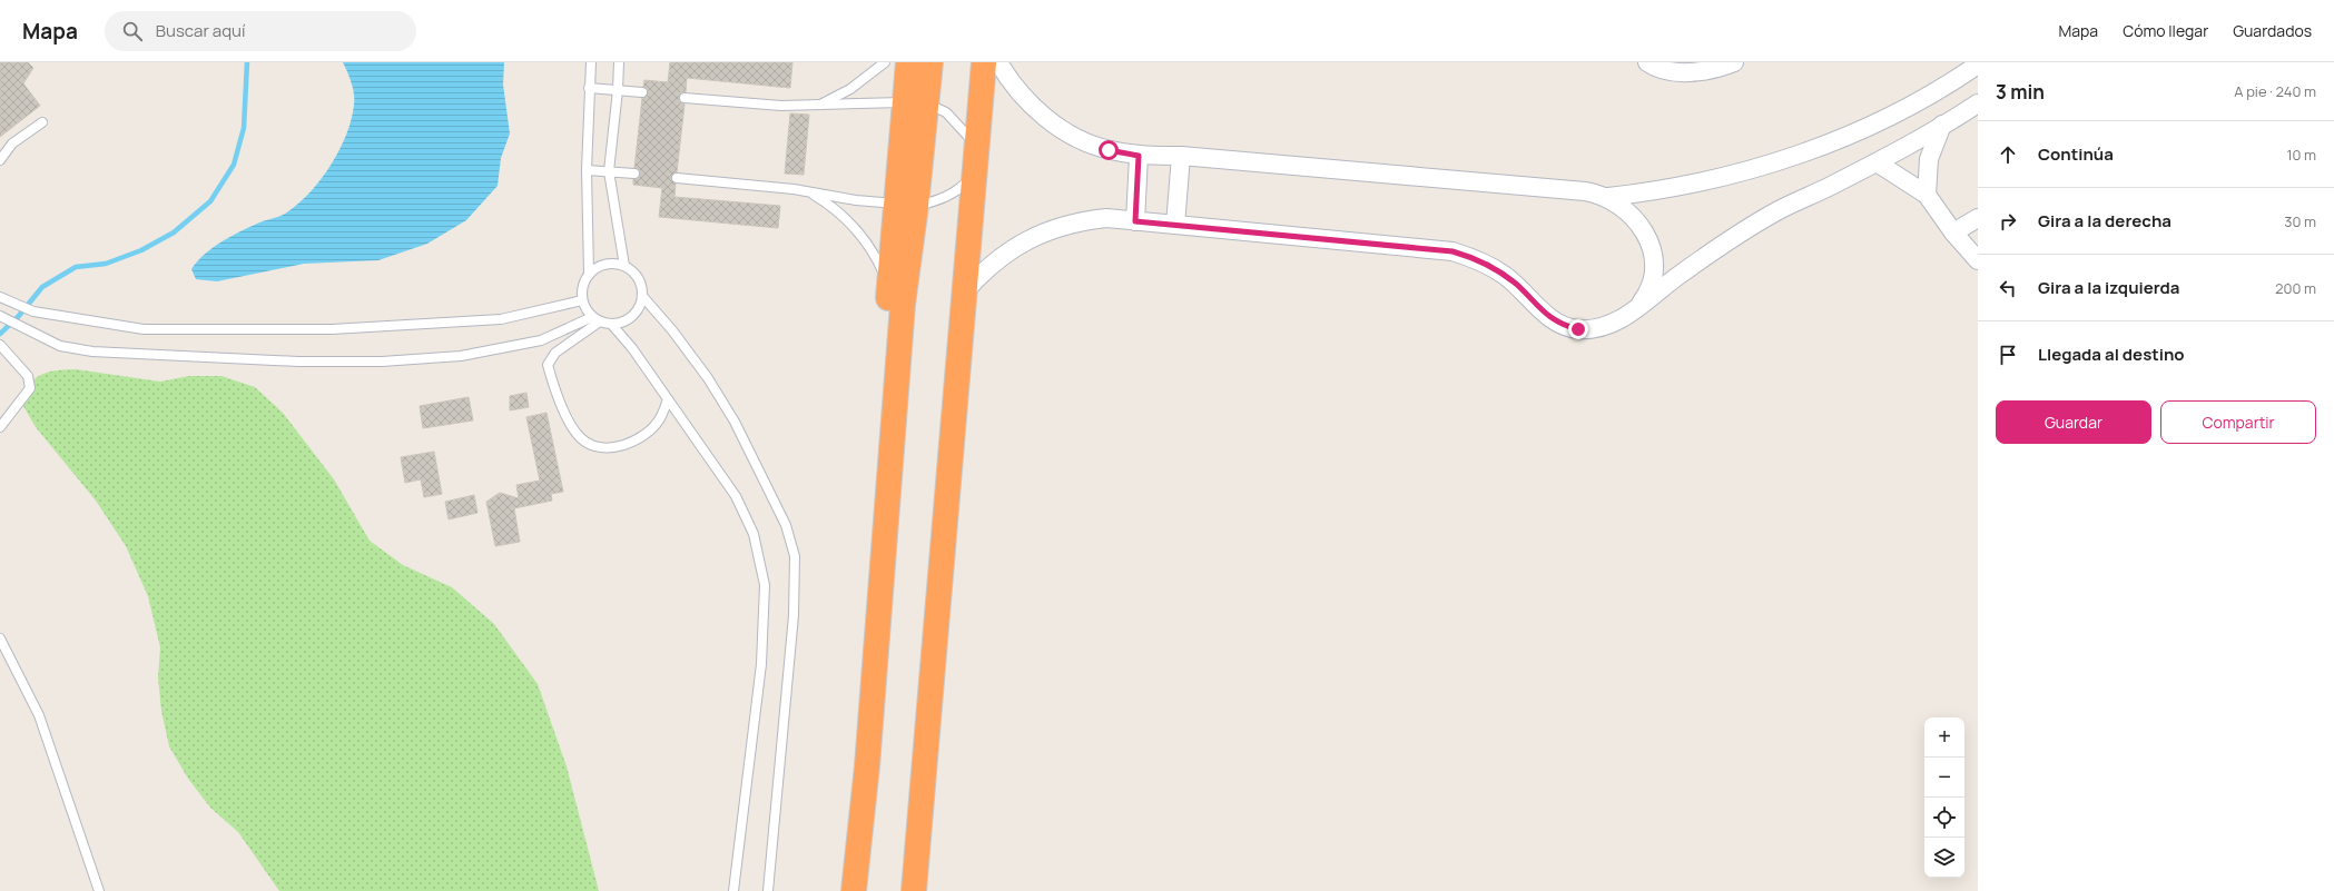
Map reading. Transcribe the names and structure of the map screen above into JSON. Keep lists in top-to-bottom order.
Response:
{
  "page": {
    "header": "Mapa",
    "search": "Buscar aquí",
    "nav": ["Mapa", "Cómo llegar", "Guardados"],
    "heading": ["3 min", "A pie · 240 m"],
    "list": [
      ["Continúa", "10 m"],
      ["Gira a la derecha", "30 m"],
      ["Gira a la izquierda", "200 m"],
      "Llegada al destino"
    ],
    "buttons": ["Guardar", "Compartir"],
    "map_buttons": ["+", "−"]
  }
}
